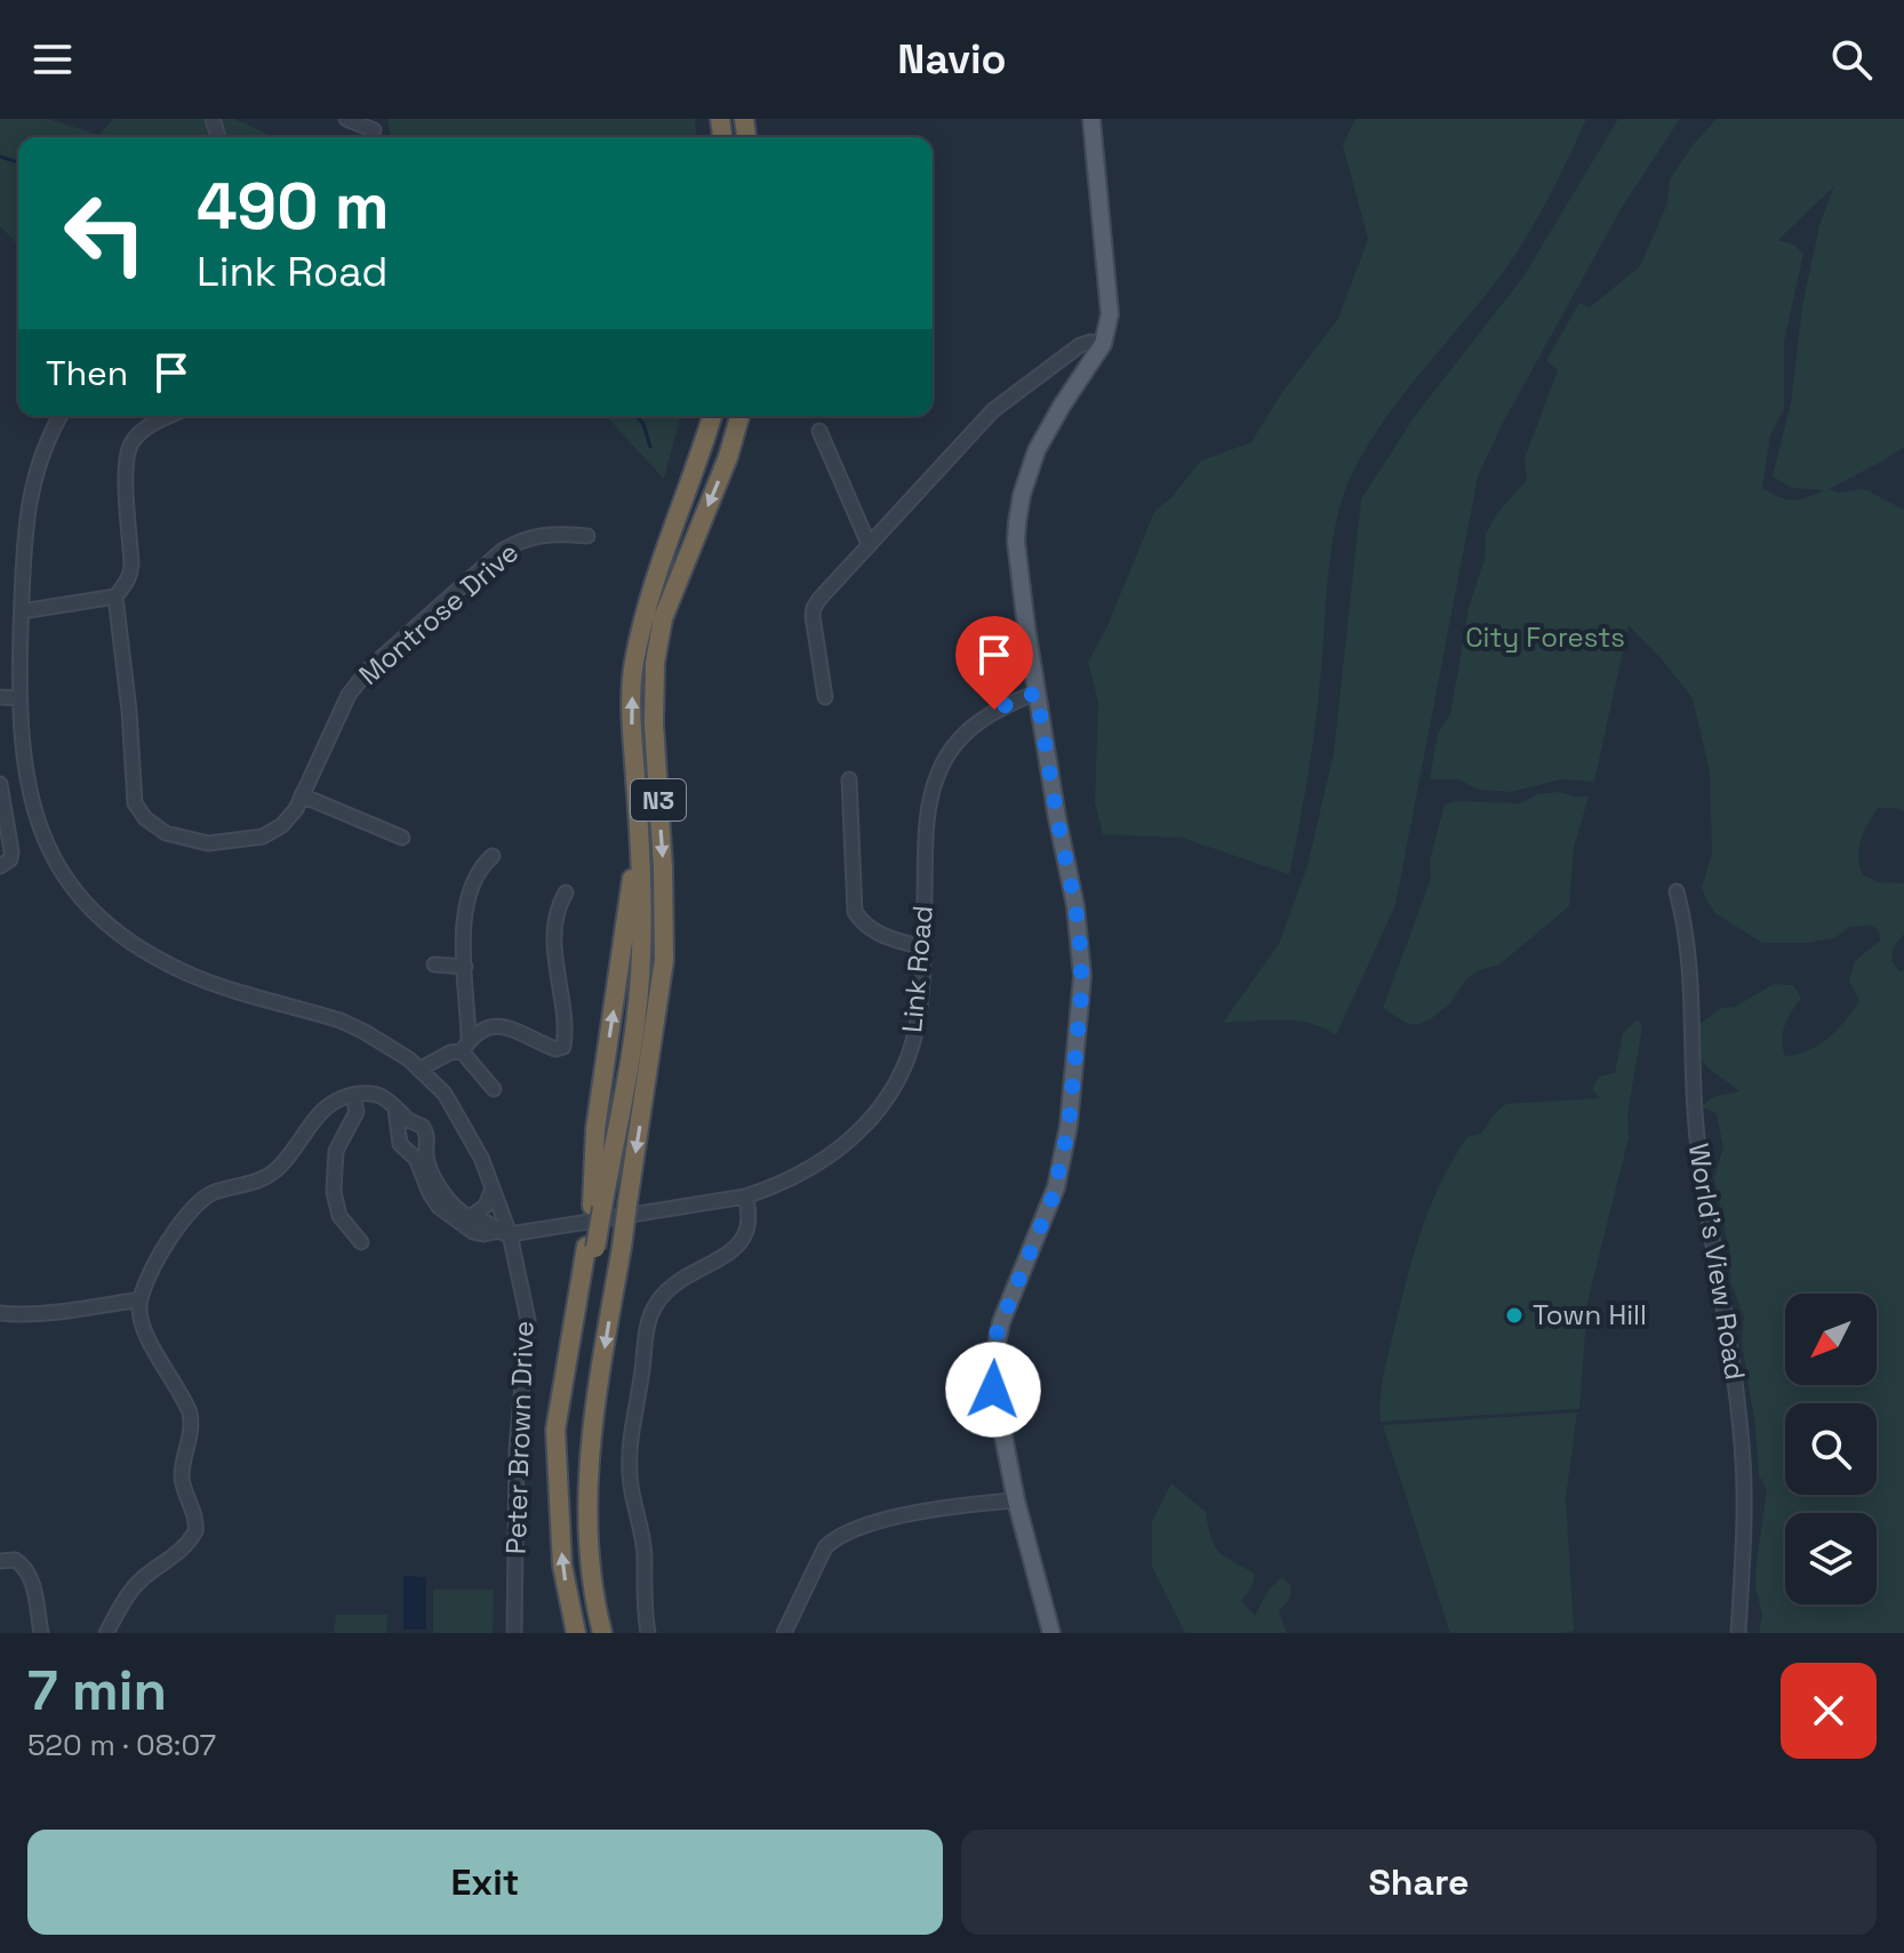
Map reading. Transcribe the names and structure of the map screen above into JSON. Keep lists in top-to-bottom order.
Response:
{
  "streets": {
    "highway": ["N3"],
    "street": [
      "Montrose Drive",
      "Link Road",
      "World's View Road",
      "Peter Brown Drive"
    ]
  },
  "crossings": [
    ["Link Road", "Peter Brown Drive"]
  ],
  "parks": ["City Forests"],
  "places": ["Town Hill"],
  "north": "bottom left",
  "page": {
    "header": "Navio",
    "turn": ["490 m", "Link Road"],
    "then": "Then",
    "heading": ["7 min", "520 m · 08:07"],
    "buttons": ["Exit", "Share"]
  }
}
